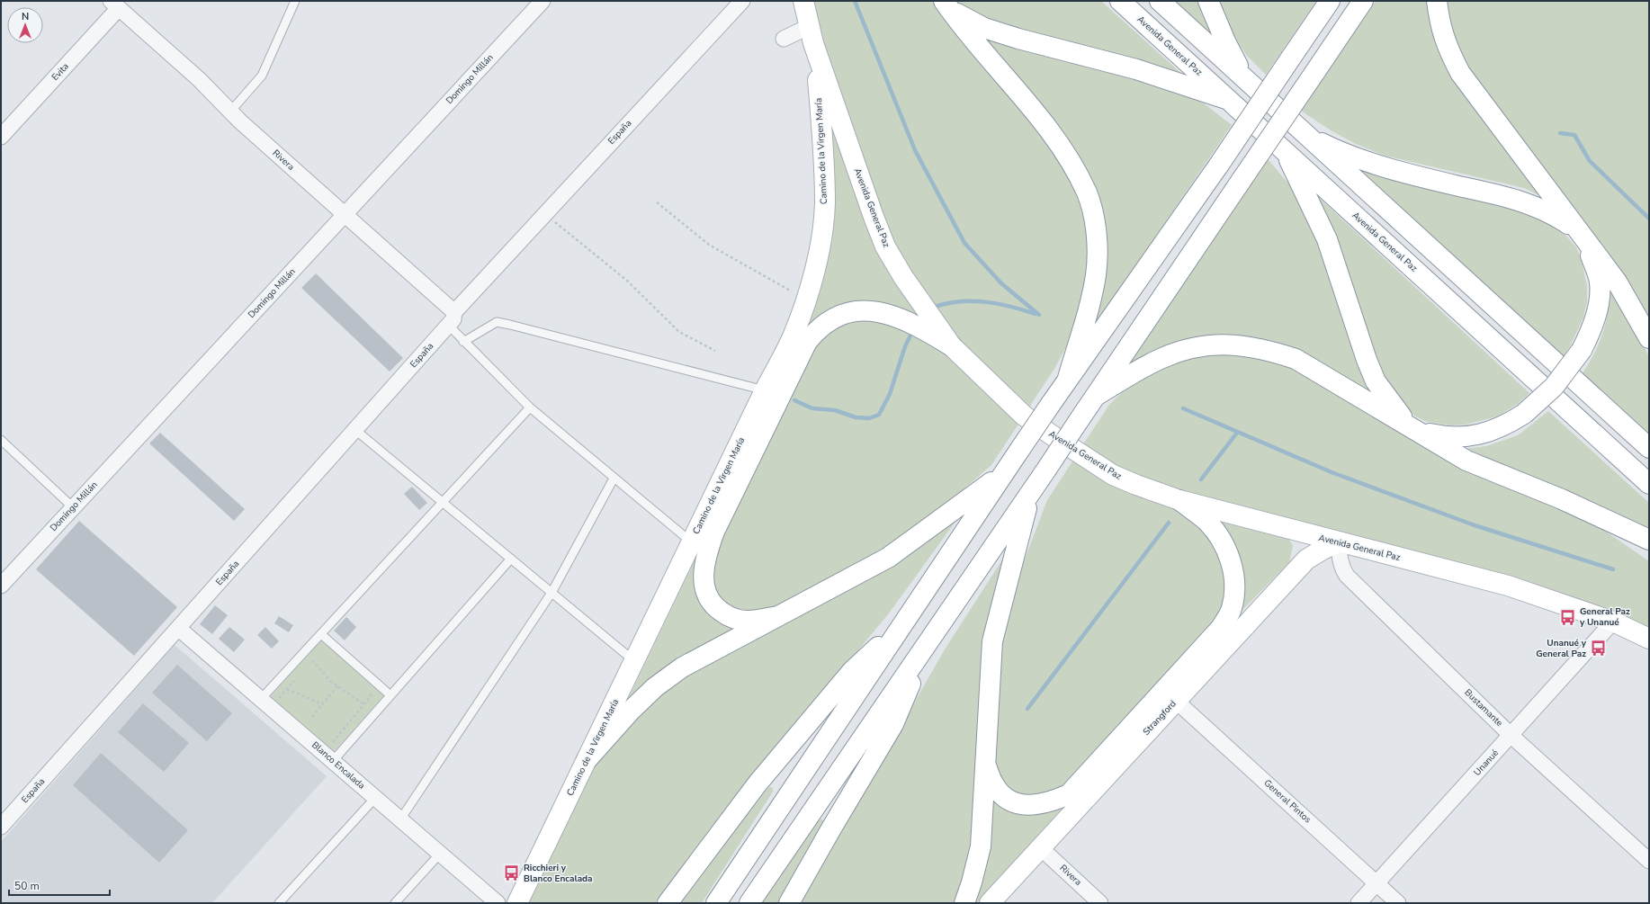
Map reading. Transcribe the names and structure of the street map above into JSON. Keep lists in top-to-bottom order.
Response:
{
  "streets": {
    "main road": ["Avenida General Paz", "Camino de la Virgen María", "Strangford"],
    "street": [
      "Evita",
      "Domingo Millán",
      "España",
      "Rivera",
      "Bustamante",
      "Unanué",
      "Blanco Encalada",
      "General Pintos"
    ]
  },
  "crossings": [
    ["Avenida General Paz", "Camino de la Virgen María"],
    ["Avenida General Paz", "Bustamante"],
    ["Avenida General Paz", "Strangford"],
    ["Avenida General Paz", "Unanué"],
    ["Evita", "Rivera"],
    ["Domingo Millán", "Rivera"],
    ["España", "Rivera"],
    ["España", "Blanco Encalada"],
    ["Rivera", "Strangford"],
    ["Bustamante", "Strangford"],
    ["Bustamante", "Unanué"],
    ["Strangford", "General Pintos"],
    ["Unanué", "General Pintos"]
  ],
  "places": {
    "bus stop": ["General Paz y Unanué", "Unanué y General Paz", "Ricchieri y Blanco Encalada"]
  },
  "scale_bar": "50 m",
  "north": "top"
}
